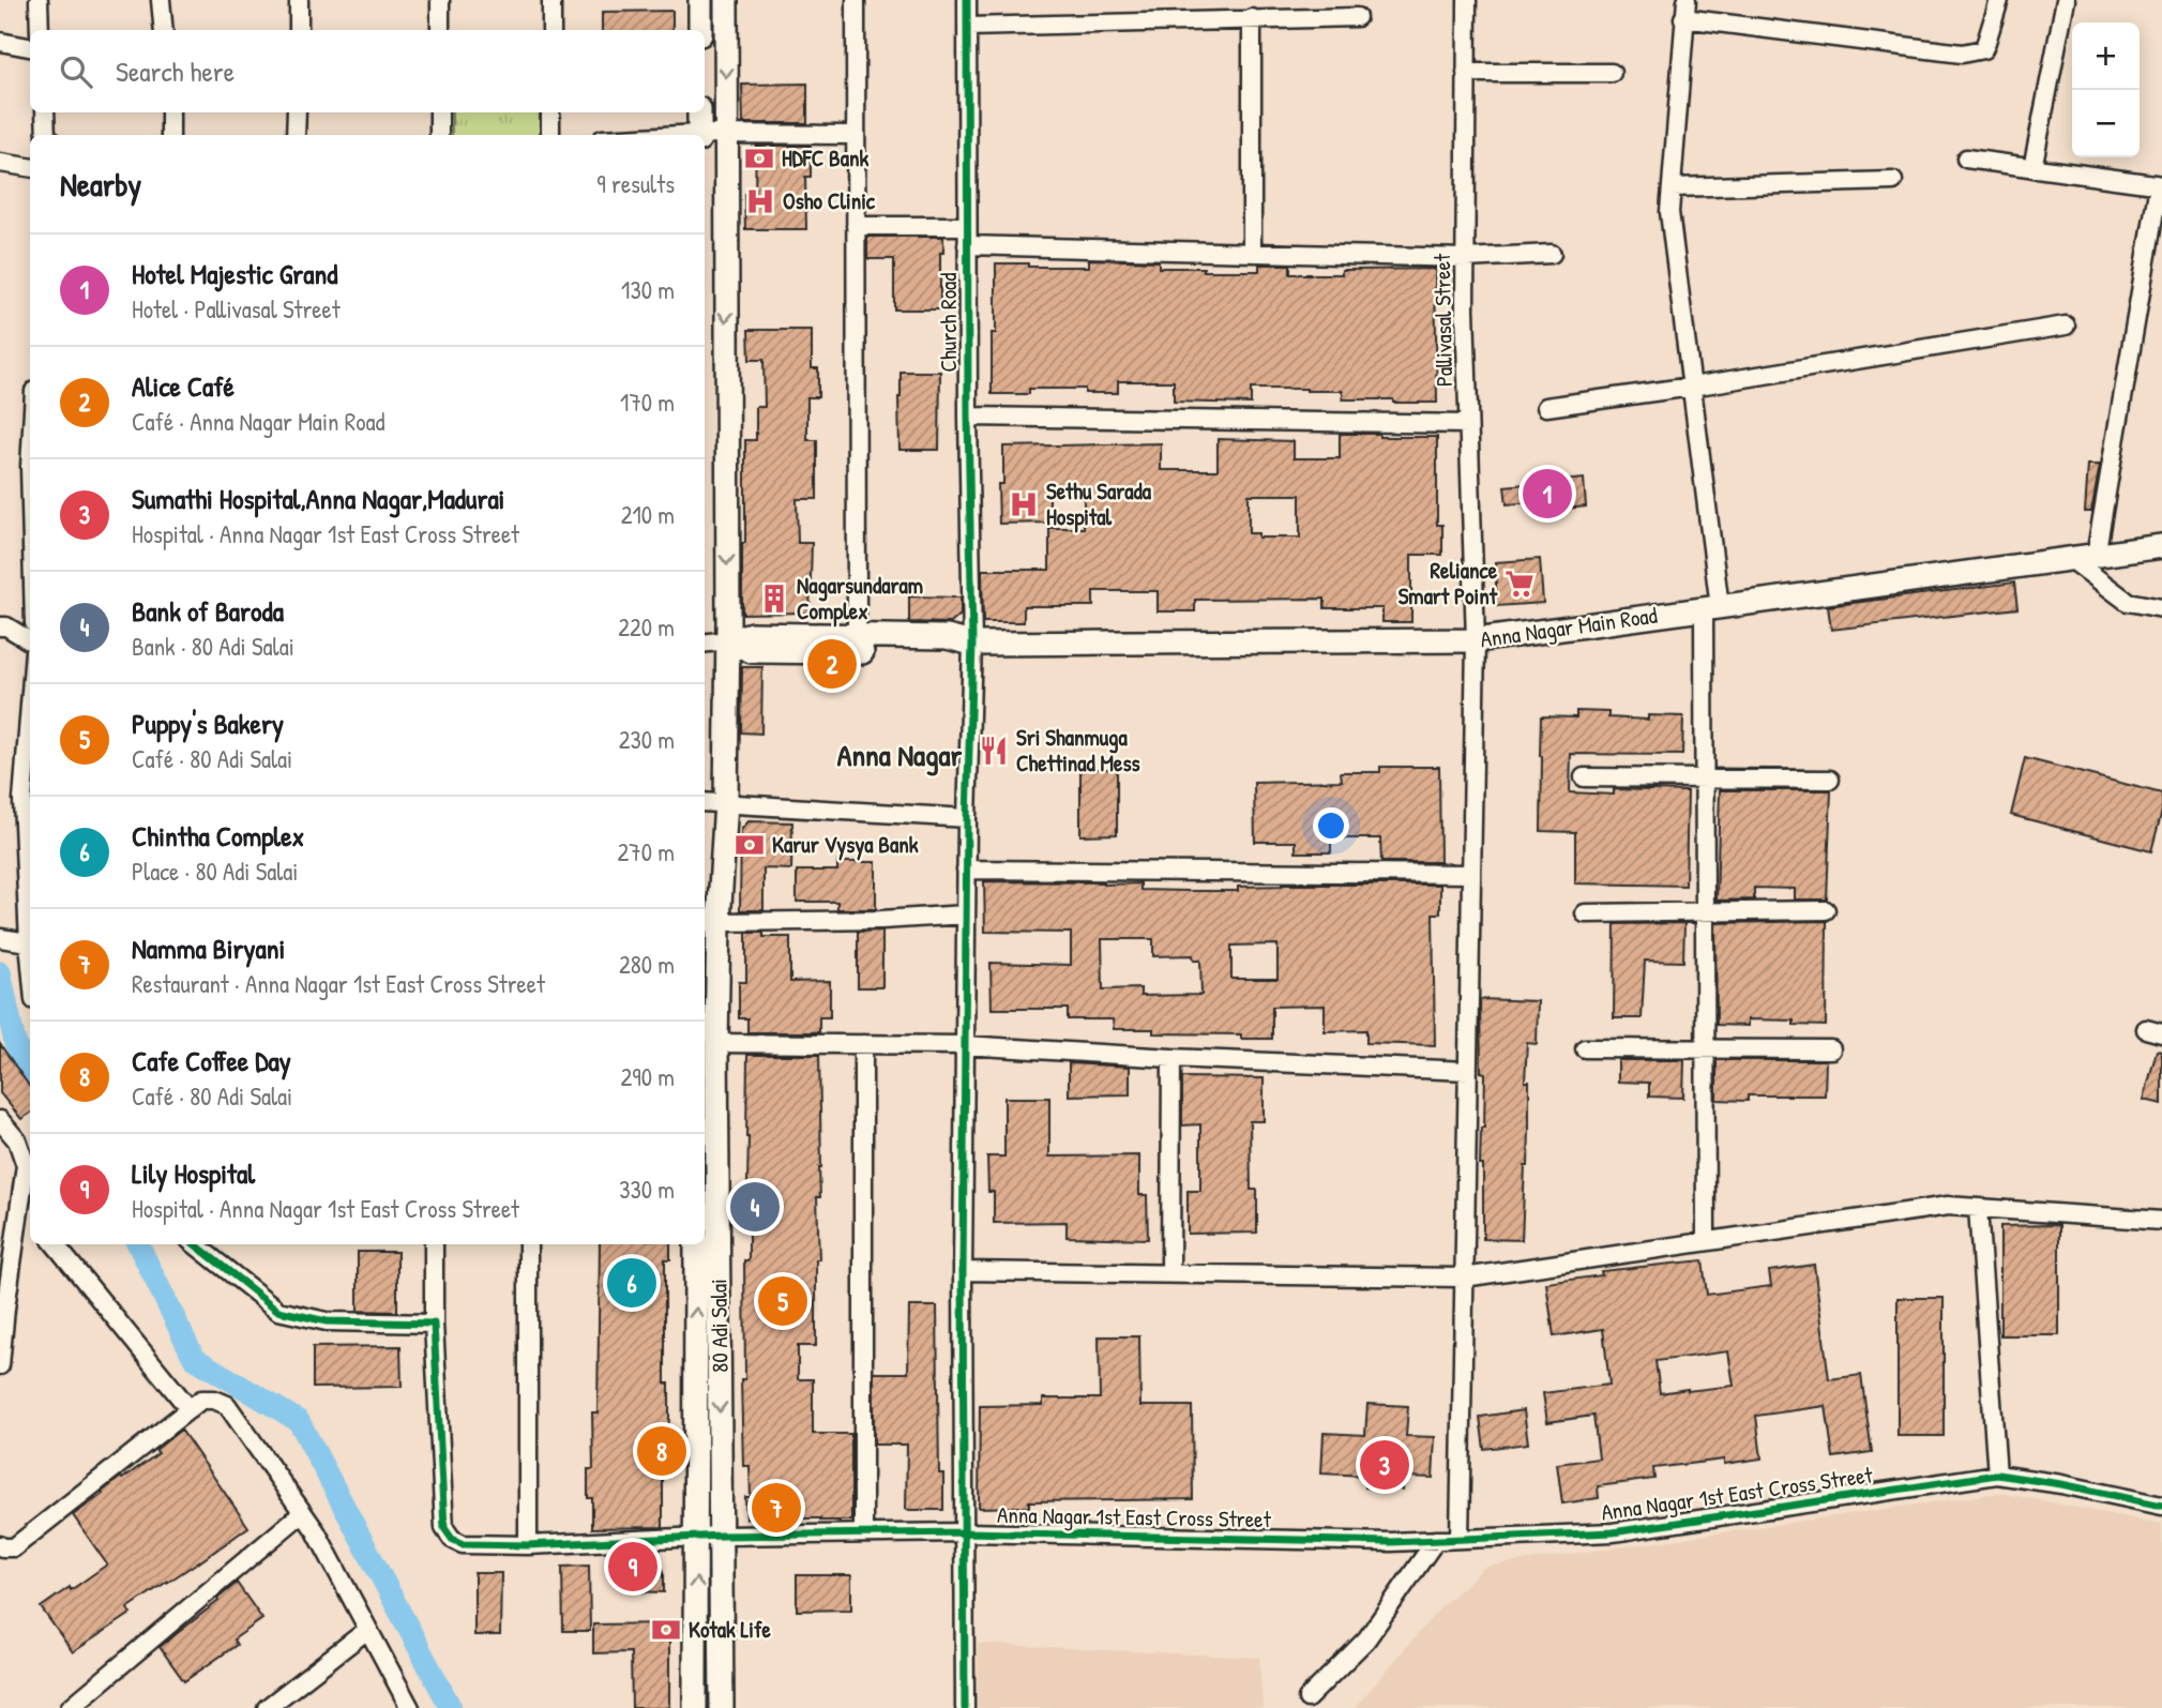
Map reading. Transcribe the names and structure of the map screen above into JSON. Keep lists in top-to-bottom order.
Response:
{
  "streets": {
    "main road": ["Anna Nagar Main Road", "80 Adi Salai"],
    "street": ["Pallivasal Street", "Church Road", "Anna Nagar 1st East Cross Street"]
  },
  "crossings": [
    ["Pallivasal Street", "Anna Nagar Main Road"],
    ["Pallivasal Street", "Anna Nagar 1st East Cross Street"],
    ["Church Road", "Anna Nagar Main Road"],
    ["Church Road", "Anna Nagar 1st East Cross Street"],
    ["Anna Nagar Main Road", "80 Adi Salai"],
    ["80 Adi Salai", "Anna Nagar 1st East Cross Street"]
  ],
  "districts": ["Anna Nagar"],
  "places": {
    "bank": ["HDFC Bank", "Karur Vysya Bank", "Kotak Life"],
    "hospital": ["Osho Clinic", "Sethu Sarada Hospital"],
    "supermarket": ["Reliance Smart Point"],
    "building": ["Nagarsundaram Complex"],
    "restaurant": ["Sri Shanmuga Chettinad Mess"]
  },
  "page": {
    "map_buttons": ["+", "−"],
    "search": "Search here",
    "heading": ["Nearby", "9 results"],
    "list": [
      {
        "mark": "1",
        "name": "Hotel Majestic Grand",
        "note": "Hotel · Pallivasal Street",
        "value": "130 m"
      },
      {
        "mark": "2",
        "name": "Alice Café",
        "note": "Café · Anna Nagar Main Road",
        "value": "170 m"
      },
      {
        "mark": "3",
        "name": "Sumathi Hospital,Anna Nagar,Madurai",
        "note": "Hospital · Anna Nagar 1st East Cross Street",
        "value": "210 m"
      },
      {
        "mark": "4",
        "name": "Bank of Baroda",
        "note": "Bank · 80 Adi Salai",
        "value": "220 m"
      },
      {
        "mark": "5",
        "name": "Puppy's Bakery",
        "note": "Café · 80 Adi Salai",
        "value": "230 m"
      },
      {
        "mark": "6",
        "name": "Chintha Complex",
        "note": "Place · 80 Adi Salai",
        "value": "270 m"
      },
      {
        "mark": "7",
        "name": "Namma Biryani",
        "note": "Restaurant · Anna Nagar 1st East Cross Street",
        "value": "280 m"
      },
      {
        "mark": "8",
        "name": "Cafe Coffee Day",
        "note": "Café · 80 Adi Salai",
        "value": "290 m"
      },
      {
        "mark": "9",
        "name": "Lily Hospital",
        "note": "Hospital · Anna Nagar 1st East Cross Street",
        "value": "330 m"
      }
    ],
    "pins": [
      "1",
      "2",
      "4",
      "6",
      "5",
      "8",
      "3",
      "7",
      "9"
    ]
  }
}
